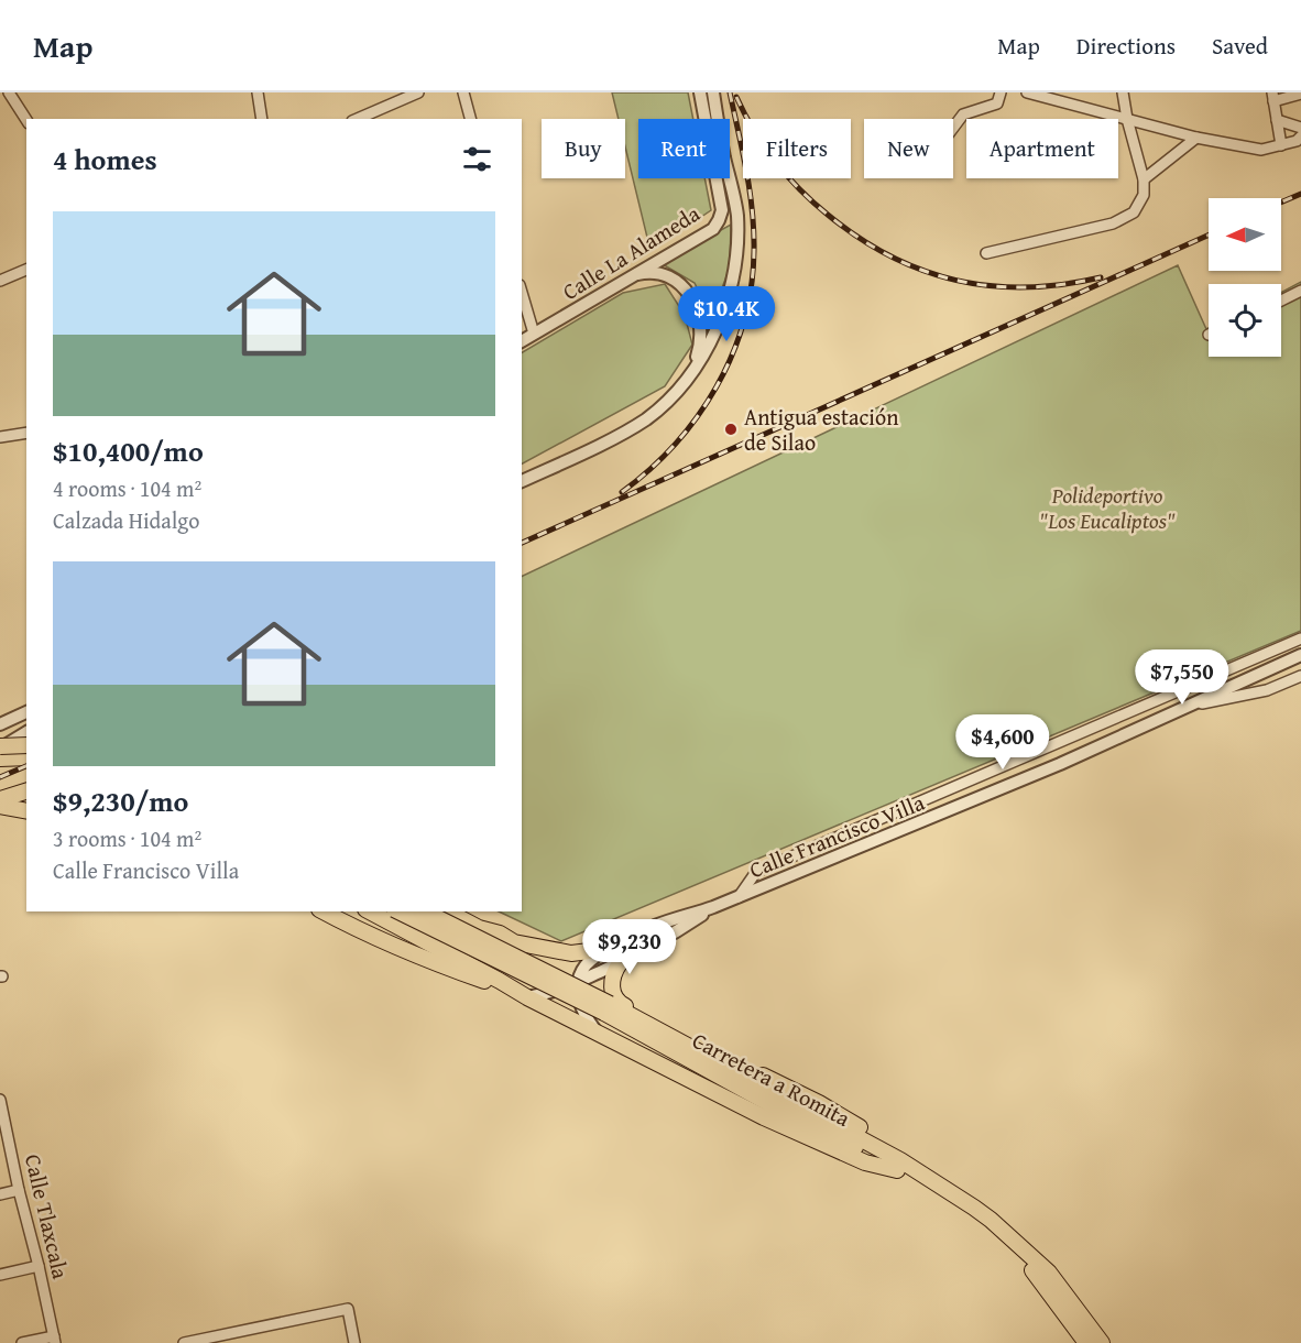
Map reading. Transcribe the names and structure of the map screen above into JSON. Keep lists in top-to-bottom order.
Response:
{
  "streets": {
    "main road": ["Carretera a Romita"],
    "street": ["Calle La Alameda", "Calle Francisco Villa", "Calle Tlaxcala"]
  },
  "parks": ["Polideportivo \"Los Eucaliptos\""],
  "places": ["Antigua estación de Silao"],
  "north": "left",
  "page": {
    "header": "Map",
    "nav": ["Map", "Directions", "Saved"],
    "chip": [
      "Buy",
      "Rent",
      "Filters",
      "New",
      "Apartment"
    ],
    "heading": "4 homes",
    "list": [
      {
        "name": "$10,400/mo",
        "note": "4 rooms · 104 m² · Calzada Hidalgo"
      },
      {
        "name": "$9,230/mo",
        "note": "3 rooms · 104 m² · Calle Francisco Villa"
      }
    ],
    "price": [
      "$10.4K",
      "$7,550",
      "$4,600",
      "$9,230"
    ]
  }
}
